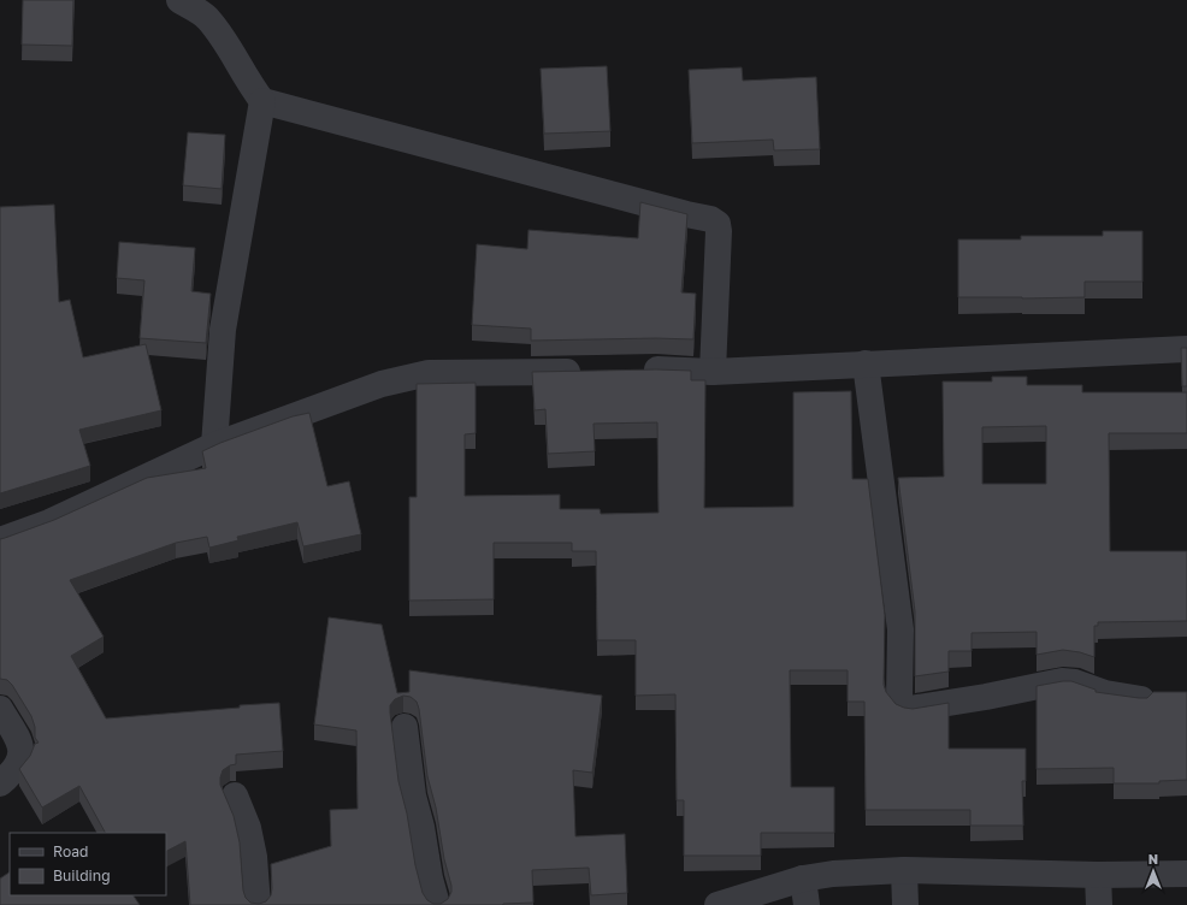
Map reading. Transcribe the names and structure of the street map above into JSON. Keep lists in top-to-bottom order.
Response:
{
  "legend": ["Road", "Building"],
  "north": "top"
}
